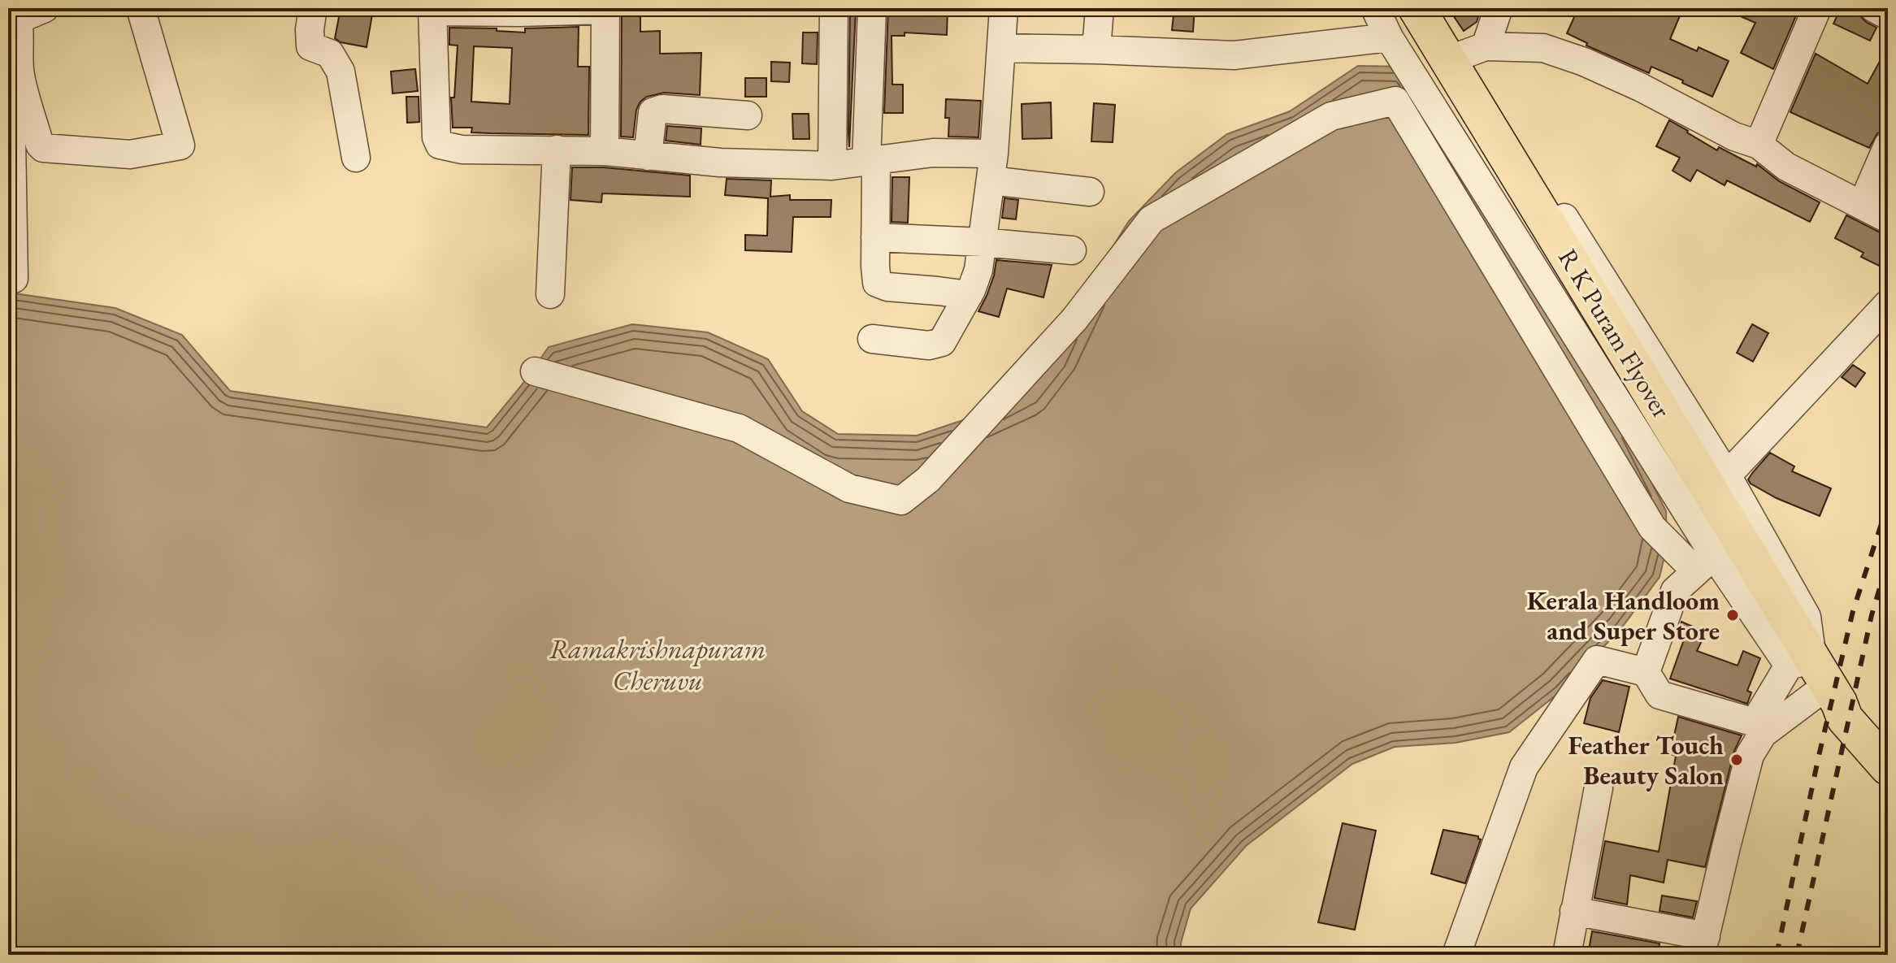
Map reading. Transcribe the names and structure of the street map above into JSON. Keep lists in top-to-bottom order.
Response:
{
  "streets": {
    "main road": ["R K Puram Flyover"]
  },
  "water": ["Ramakrishnapuram Cheruvu"],
  "places": ["Kerala Handloom and Super Store", "Feather Touch Beauty Salon"]
}
